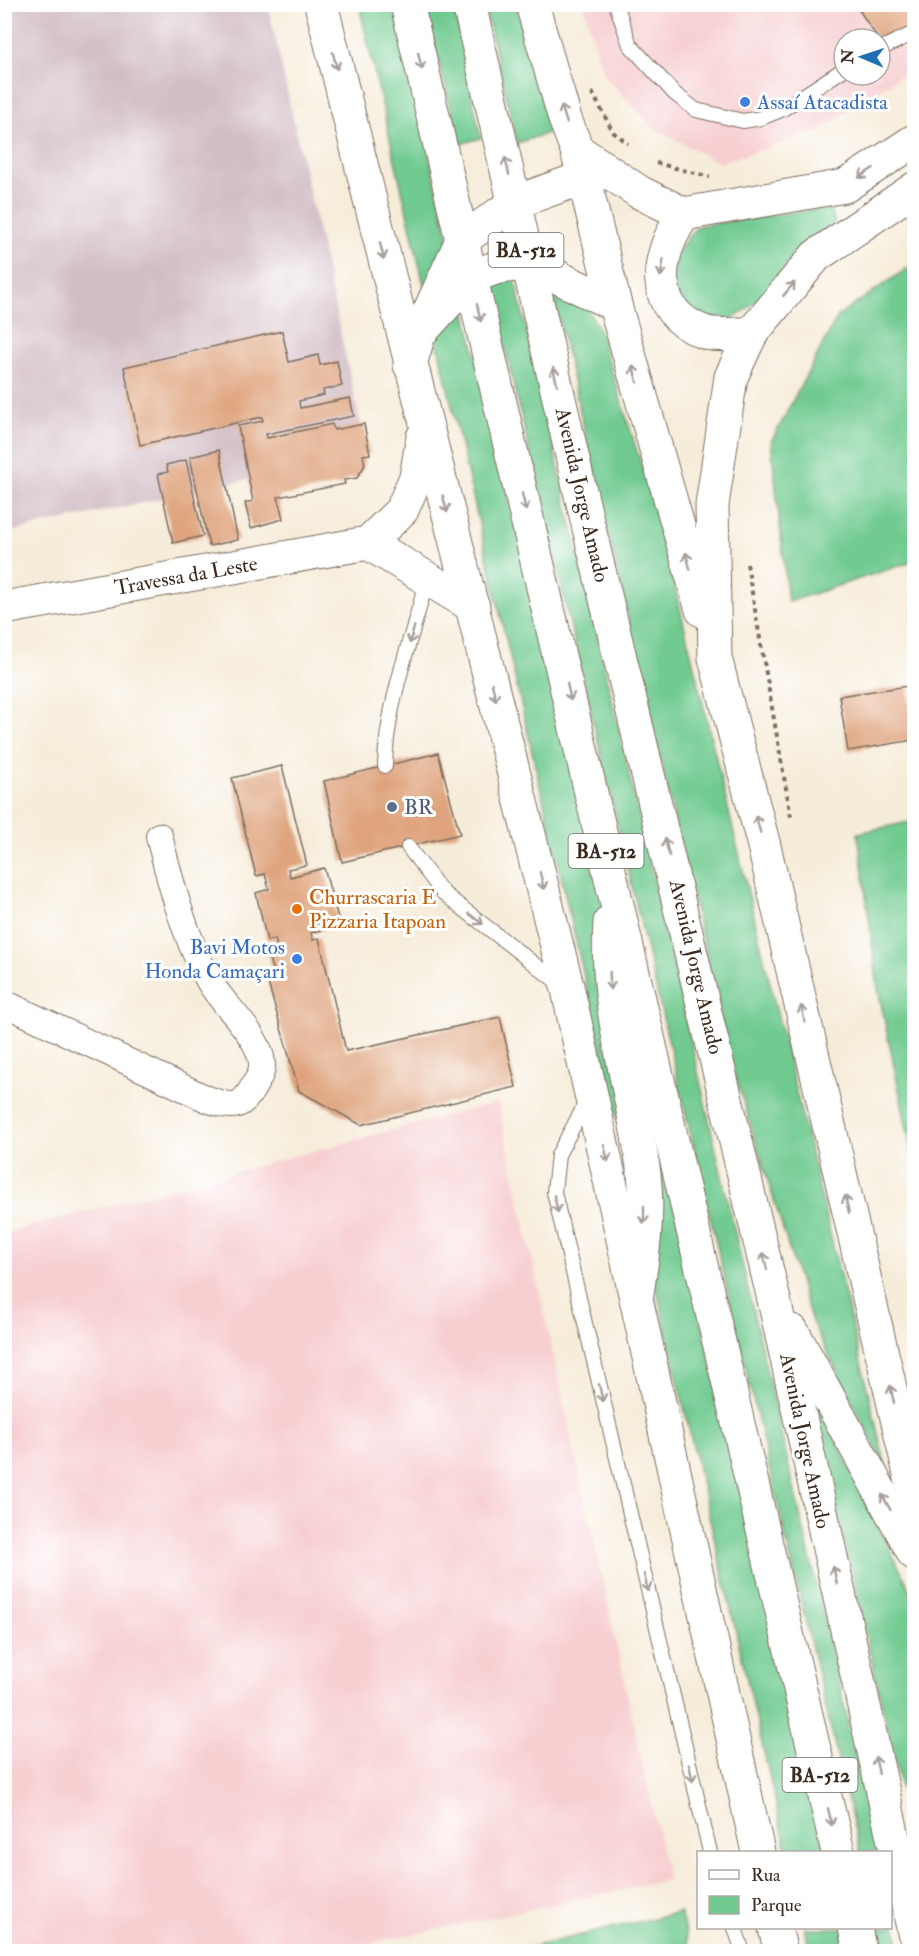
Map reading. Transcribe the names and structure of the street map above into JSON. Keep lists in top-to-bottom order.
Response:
{
  "streets": {
    "street": ["BA-512", "Avenida Jorge Amado", "Travessa da Leste"]
  },
  "places": [
    "Assaí Atacadista",
    "BR",
    "Churrascaria E Pizzaria Itapoan",
    "Bavi Motos Honda Camaçari"
  ],
  "legend": ["Rua", "Parque"],
  "north": "left"
}
